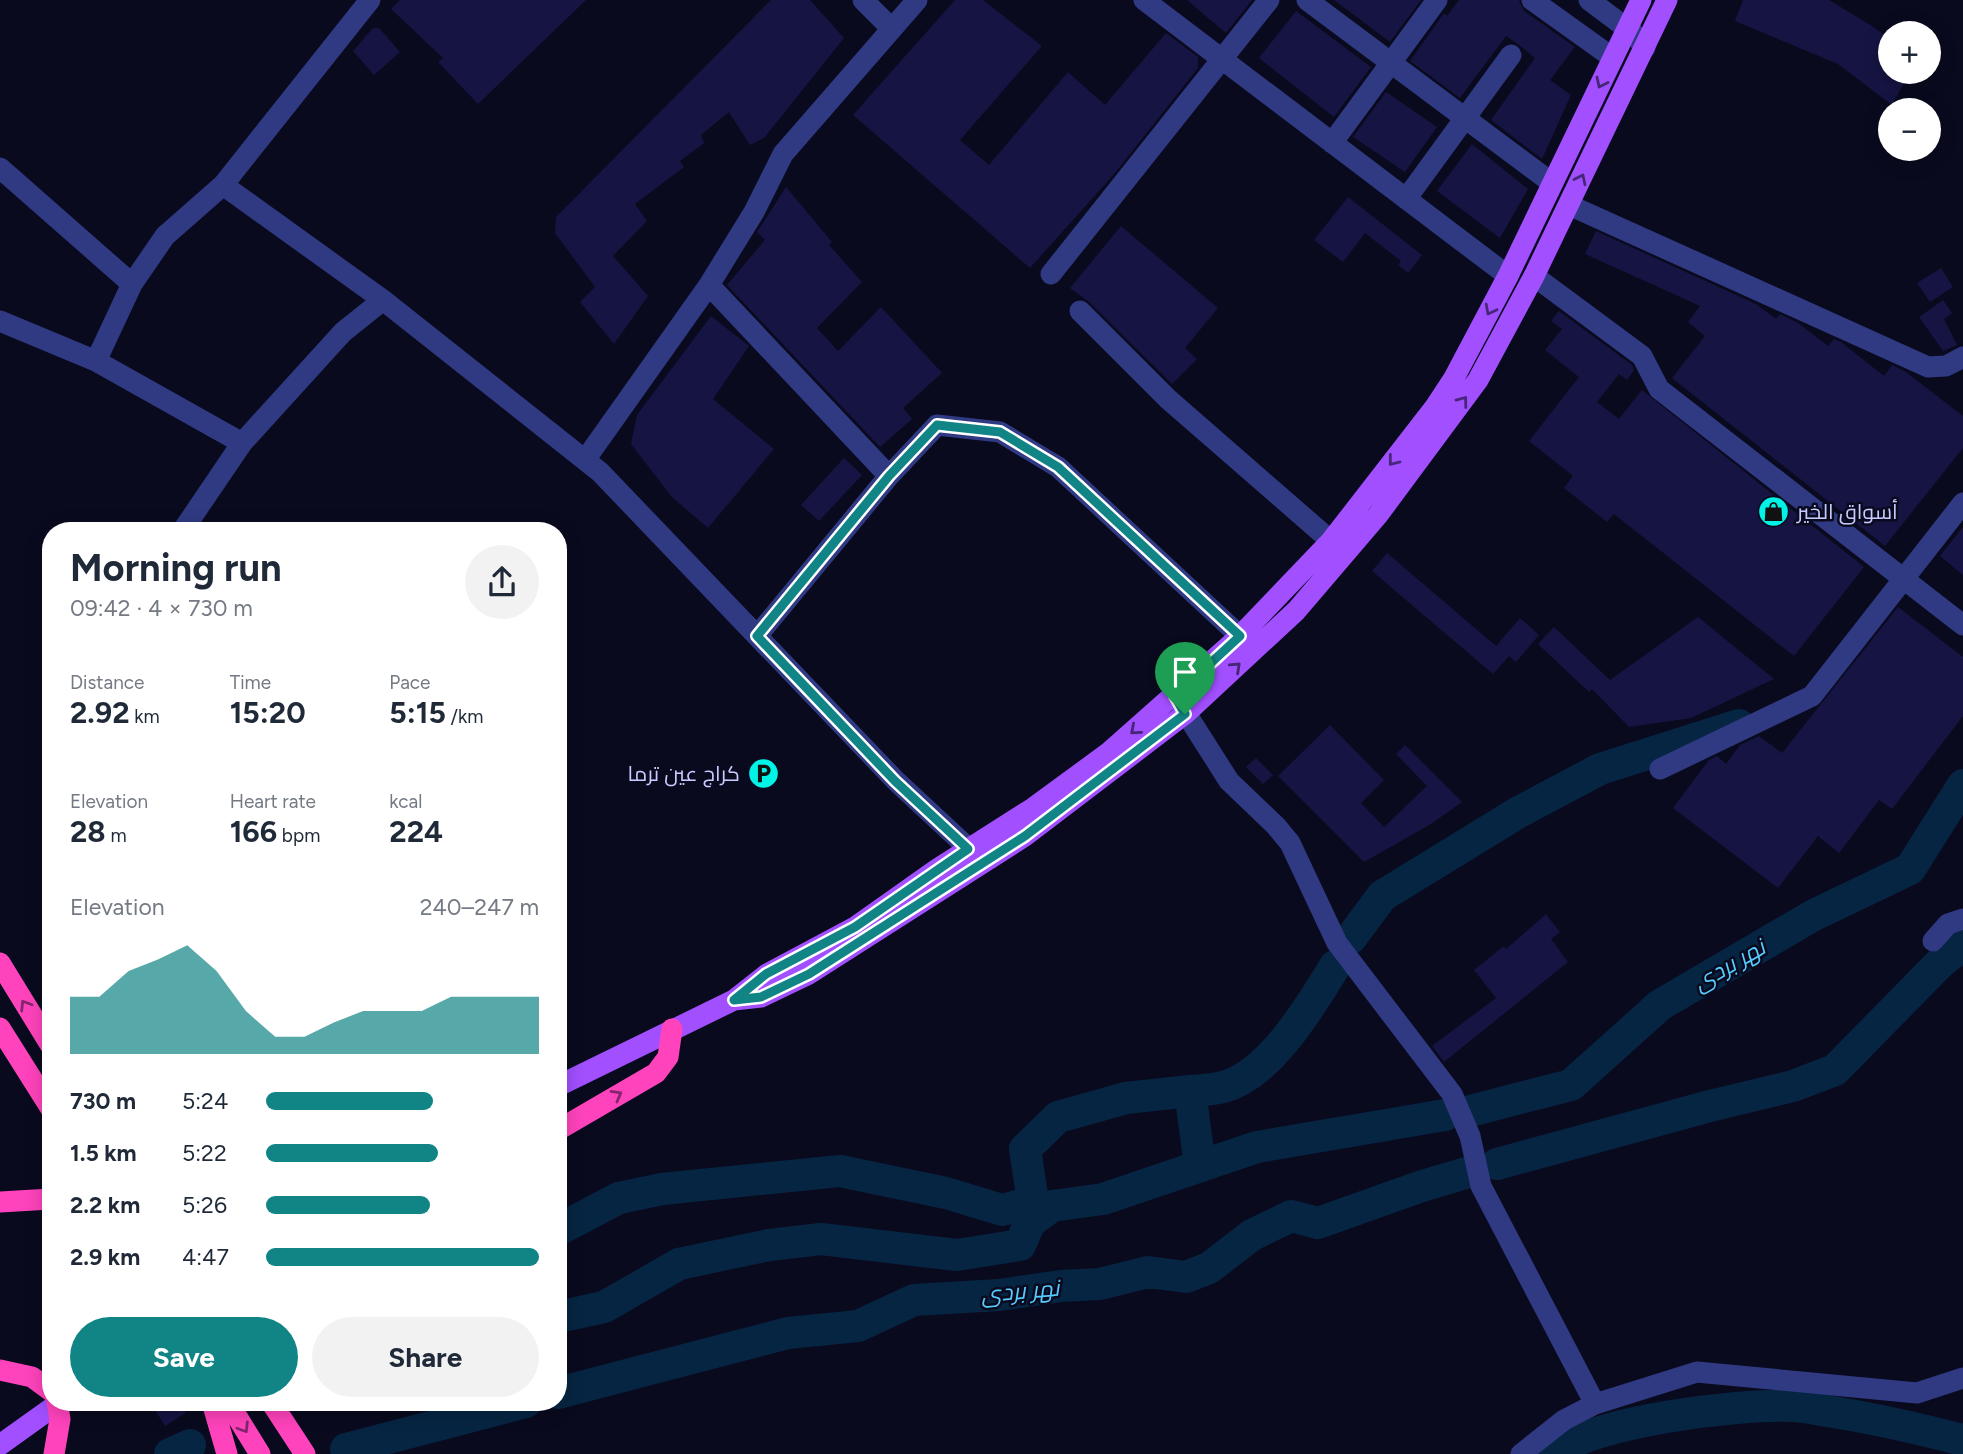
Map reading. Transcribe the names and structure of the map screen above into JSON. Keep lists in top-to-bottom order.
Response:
{
  "water": ["نهر بردى"],
  "places": {
    "shop": ["أسواق الخير"],
    "parking": ["كراج عين ترما"]
  },
  "page": {
    "map_buttons": ["+", "−"],
    "heading": ["Morning run", "09:42 · 4 × 730 m"],
    "stats": [
      ["Distance", "2.92 km"],
      ["Time", "15:20"],
      ["Pace", "5:15 /km"],
      ["Elevation", "28 m"],
      ["Heart rate", "166 bpm"],
      ["kcal", "224"]
    ],
    "chart": ["Elevation", "240–247 m"],
    "list": [
      {
        "name": "730 m",
        "note": "5:24"
      },
      {
        "name": "1.5 km",
        "note": "5:22"
      },
      {
        "name": "2.2 km",
        "note": "5:26"
      },
      {
        "name": "2.9 km",
        "note": "4:47"
      }
    ],
    "buttons": ["Save", "Share"]
  }
}
